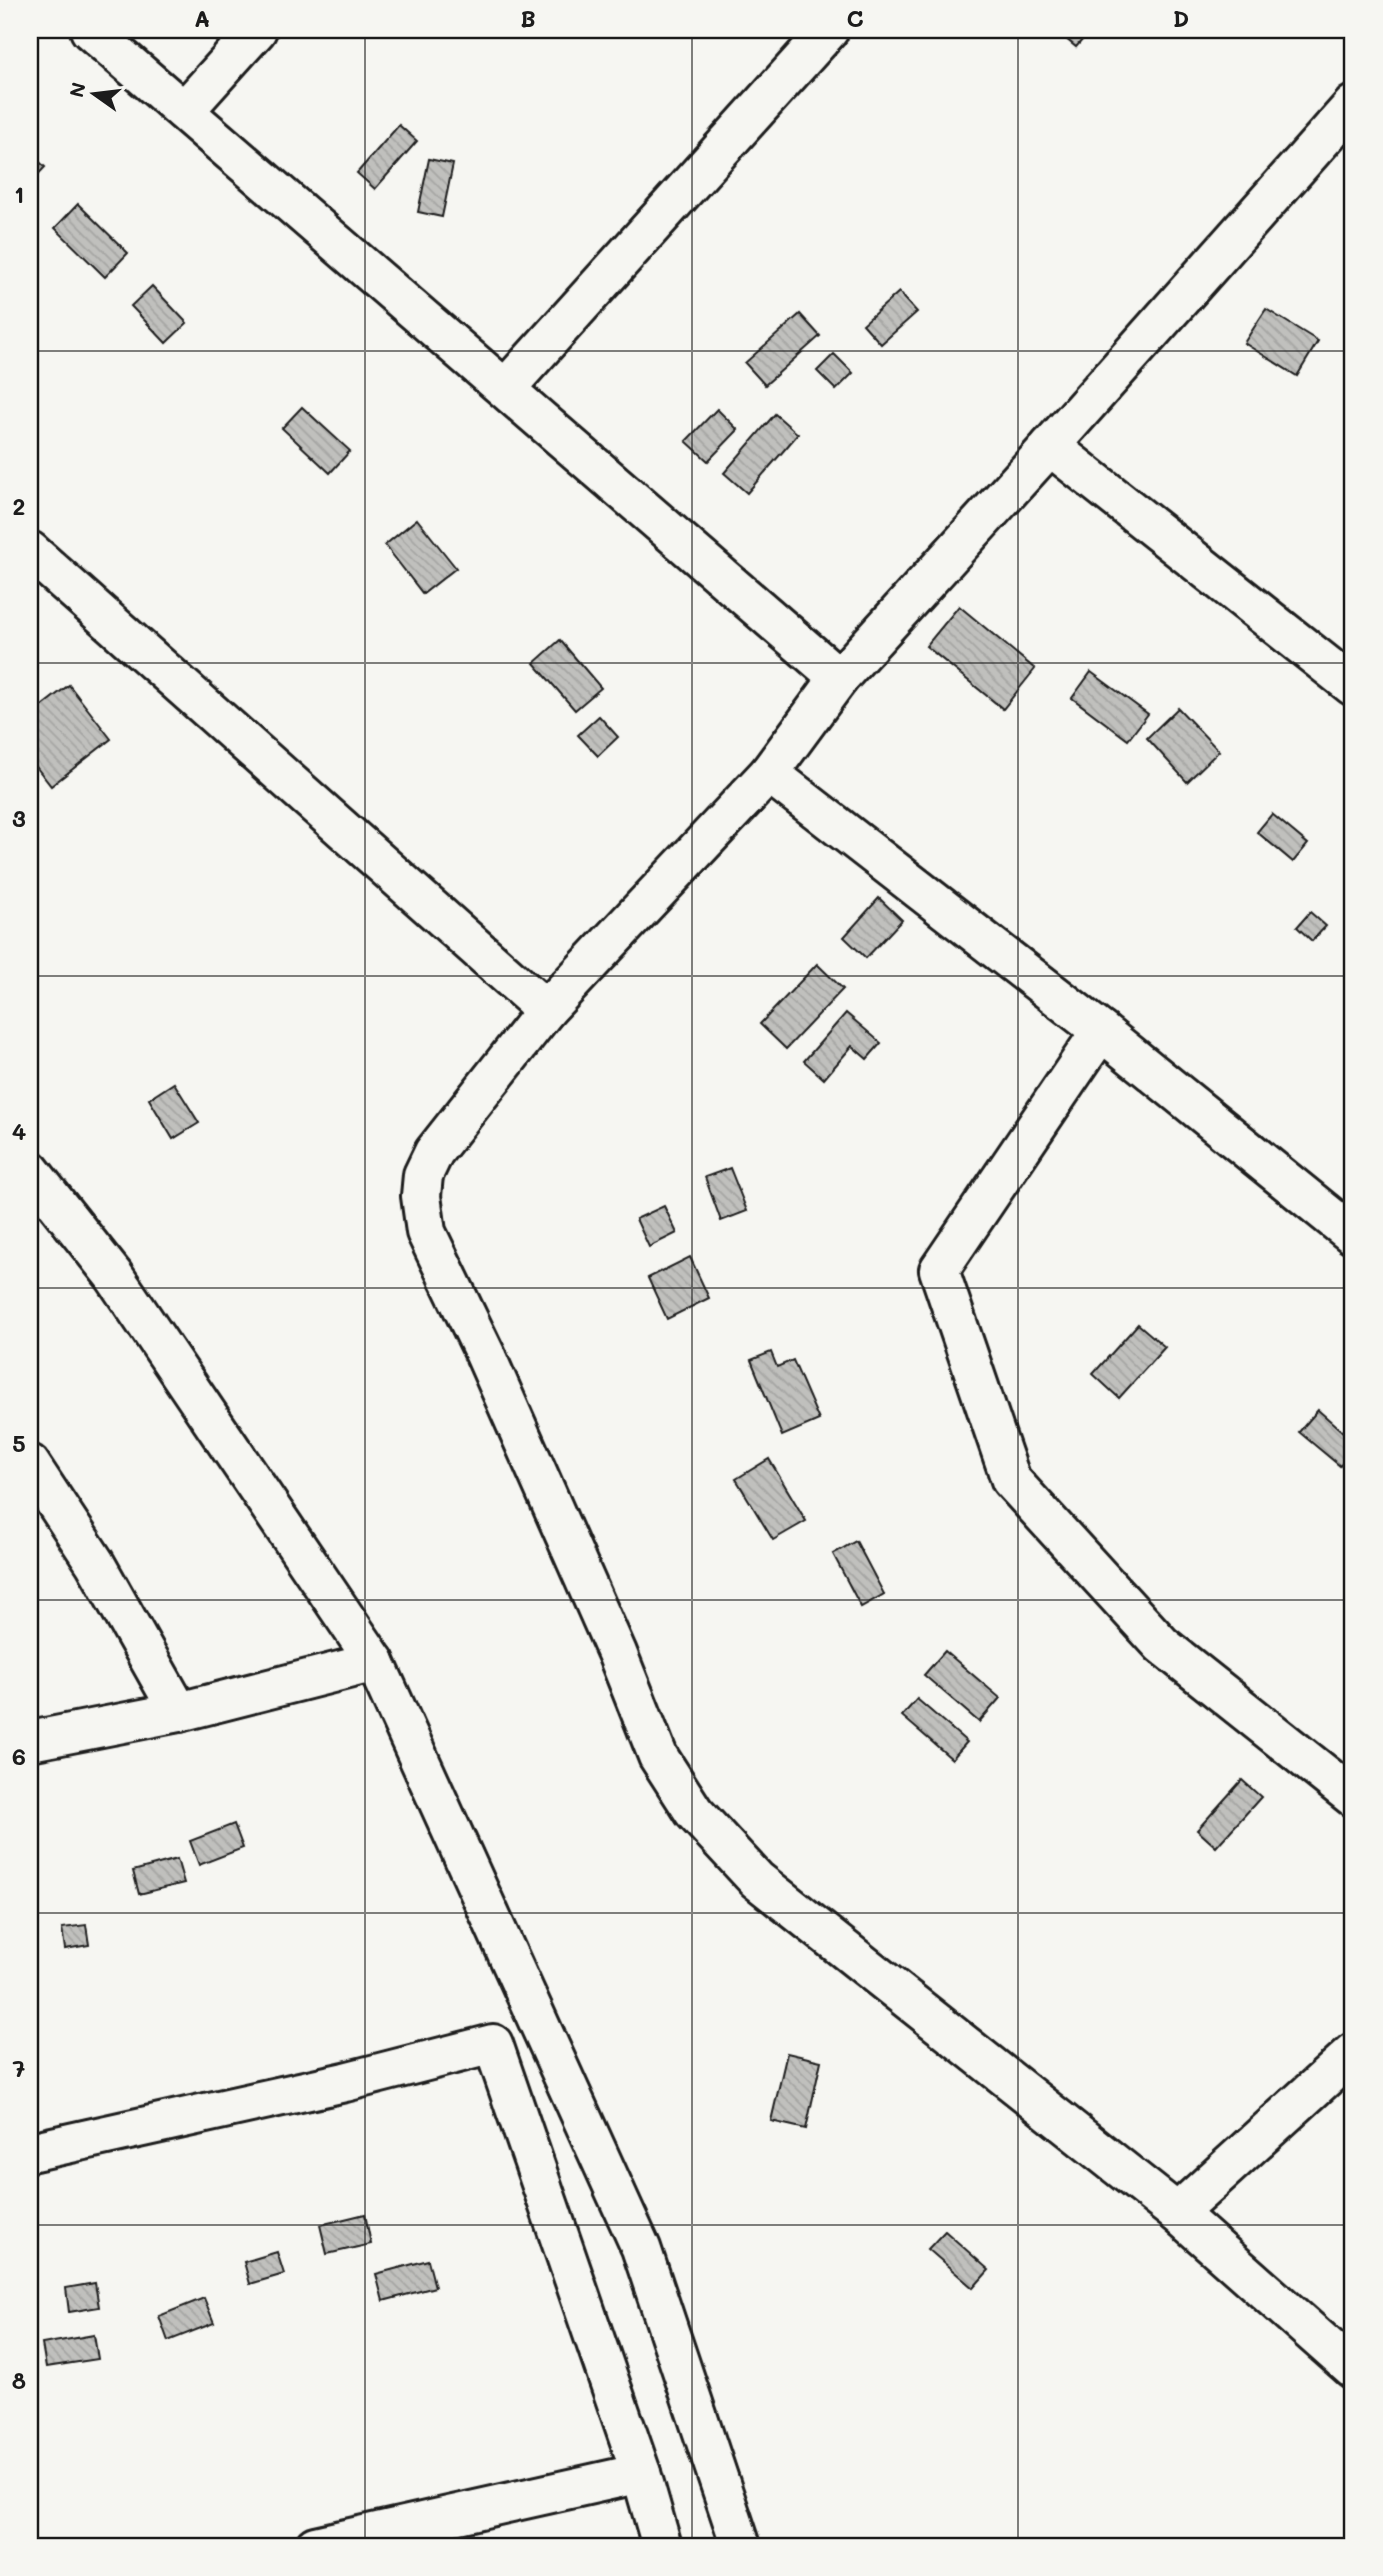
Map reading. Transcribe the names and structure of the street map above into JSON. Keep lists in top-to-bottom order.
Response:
{
  "north": "left",
  "grid": {
    "columns": [
      "A",
      "B",
      "C",
      "D"
    ],
    "rows": [
      "1",
      "2",
      "3",
      "4",
      "5",
      "6",
      "7",
      "8"
    ]
  }
}
